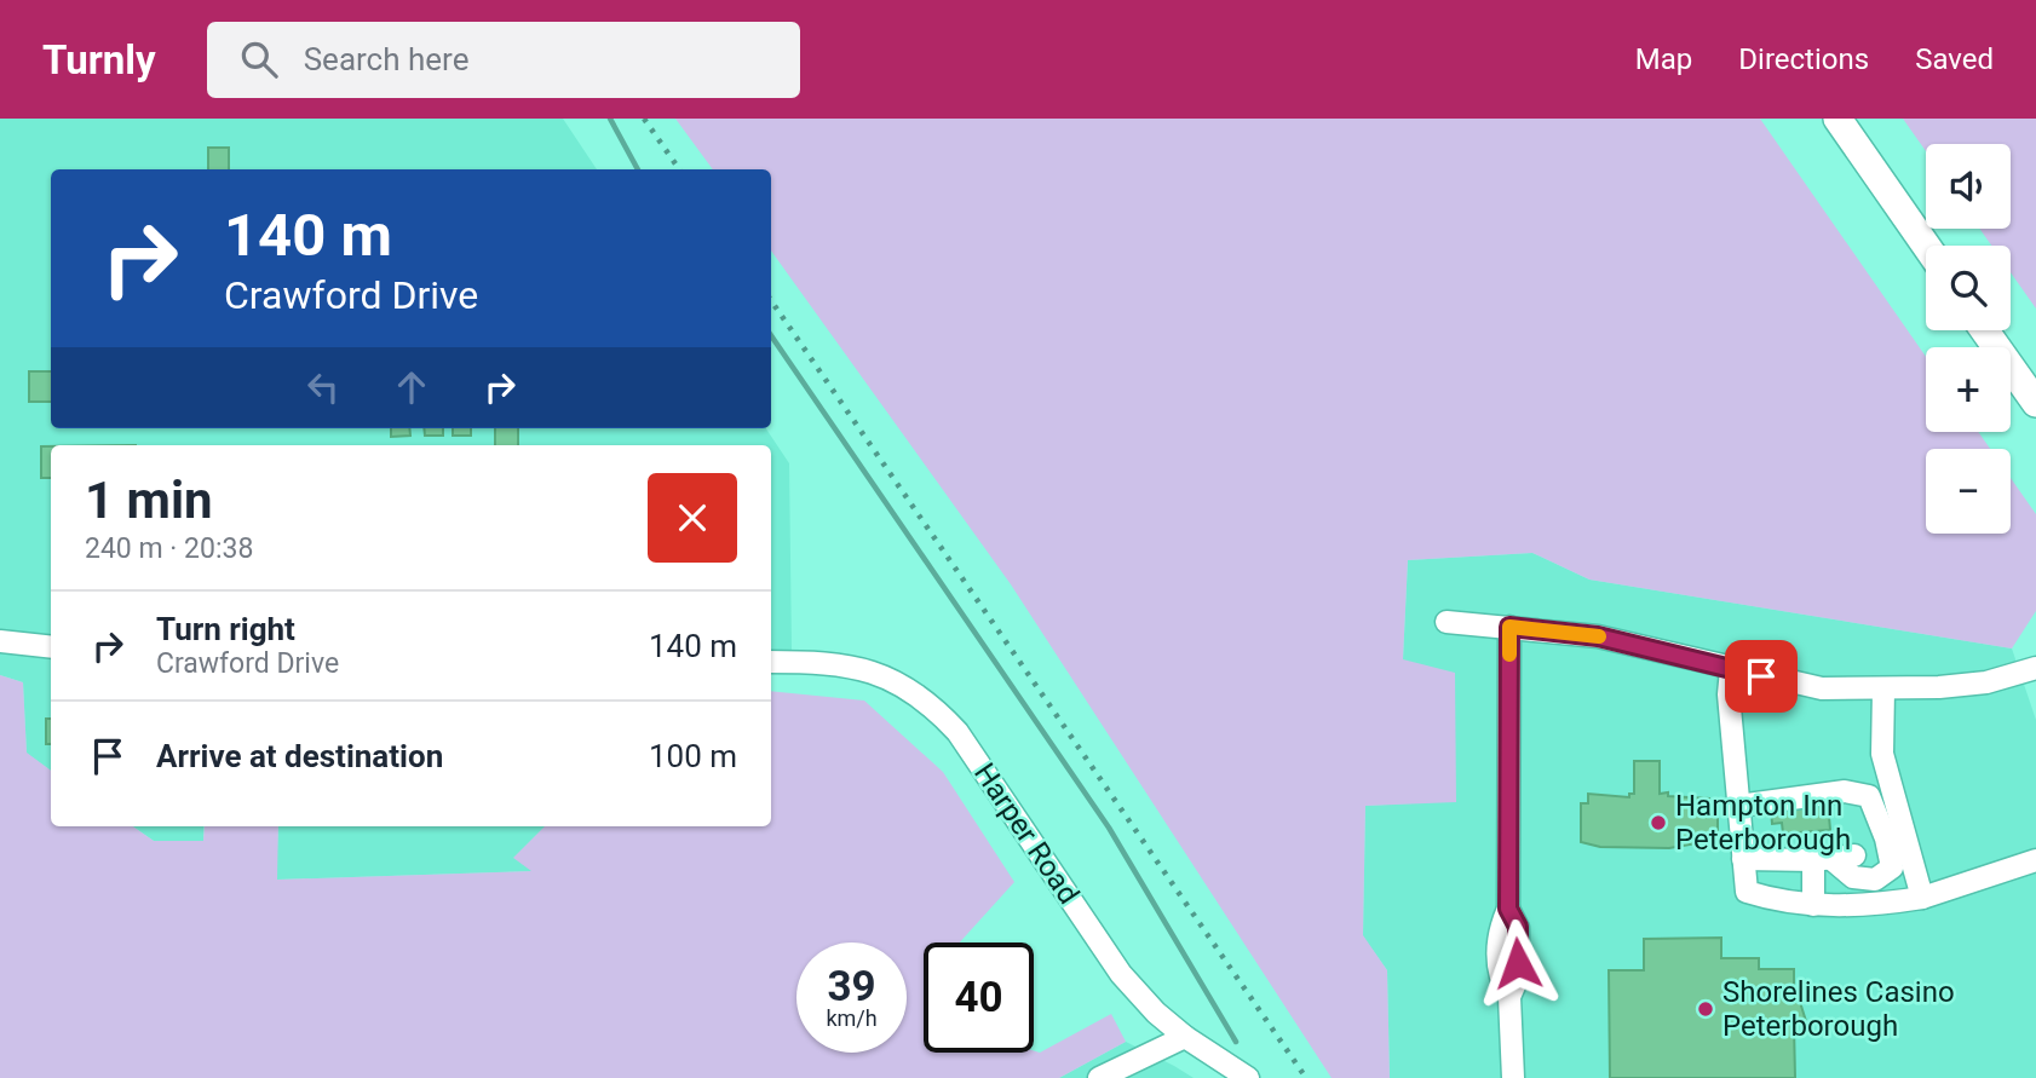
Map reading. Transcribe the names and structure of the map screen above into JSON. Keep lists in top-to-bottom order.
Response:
{
  "streets": {
    "street": ["Harper Road"]
  },
  "places": ["Hampton Inn Peterborough", "Shorelines Casino Peterborough"],
  "page": {
    "header": "Turnly",
    "search": "Search here",
    "nav": ["Map", "Directions", "Saved"],
    "map_buttons": ["+", "−"],
    "turn": ["140 m", "Crawford Drive"],
    "heading": ["1 min", "240 m · 20:38"],
    "list": [
      {
        "name": "Turn right",
        "note": "Crawford Drive",
        "value": "140 m"
      },
      {
        "name": "Arrive at destination",
        "value": "100 m"
      }
    ],
    "speed": "39 km/h",
    "limit": "40"
  }
}
